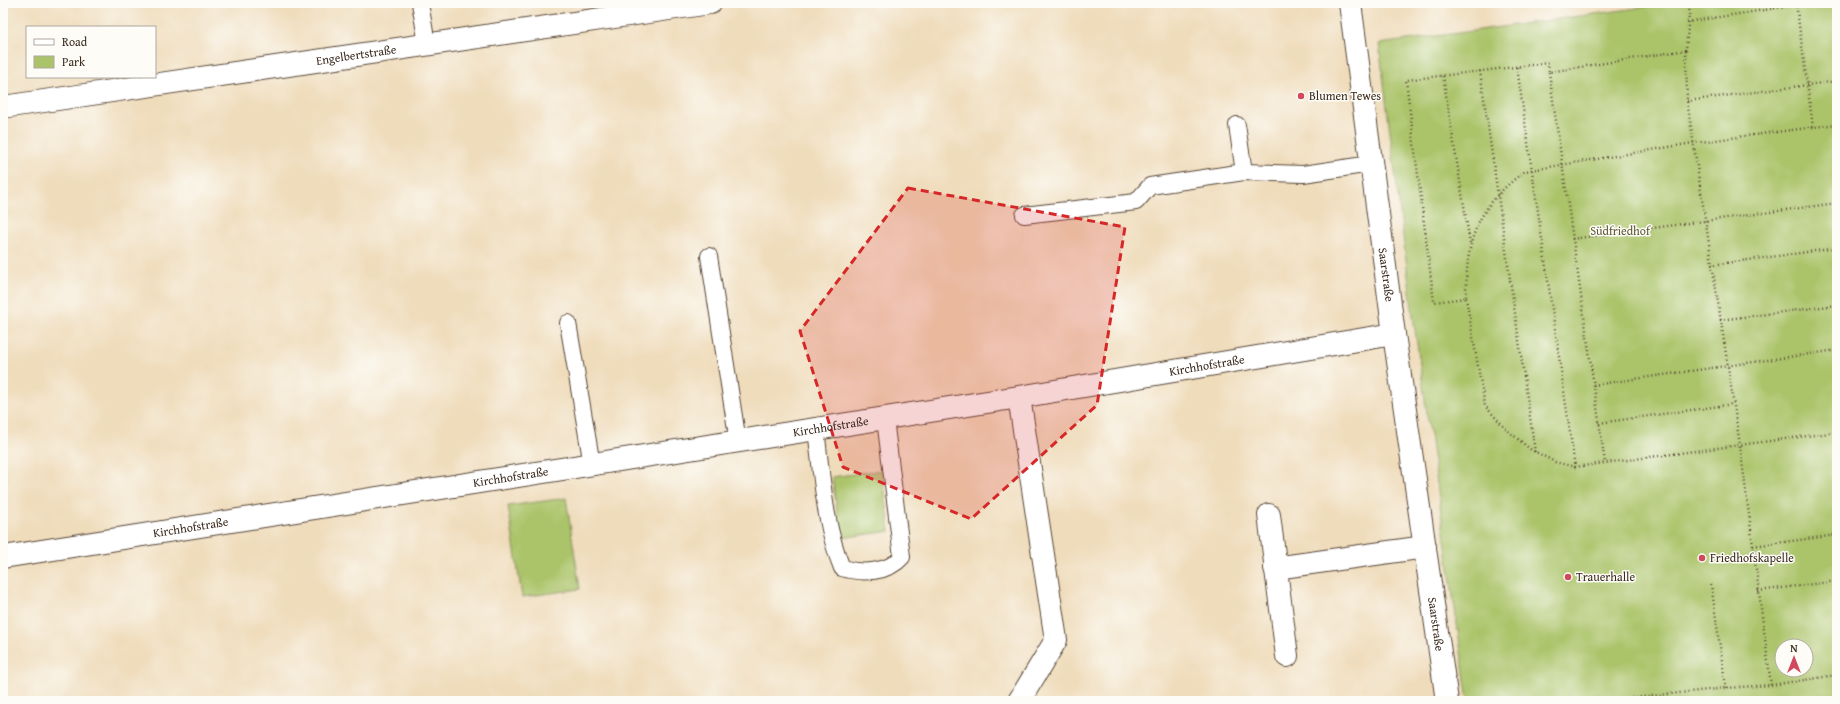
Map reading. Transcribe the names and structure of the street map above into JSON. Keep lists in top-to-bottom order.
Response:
{
  "streets": {
    "street": ["Engelbertstraße", "Saarstraße", "Kirchhofstraße"]
  },
  "crossings": [
    ["Saarstraße", "Kirchhofstraße"]
  ],
  "parks": ["Südfriedhof"],
  "places": ["Blumen Tewes", "Friedhofskapelle", "Trauerhalle"],
  "legend": ["Road", "Park"],
  "north": "top"
}
